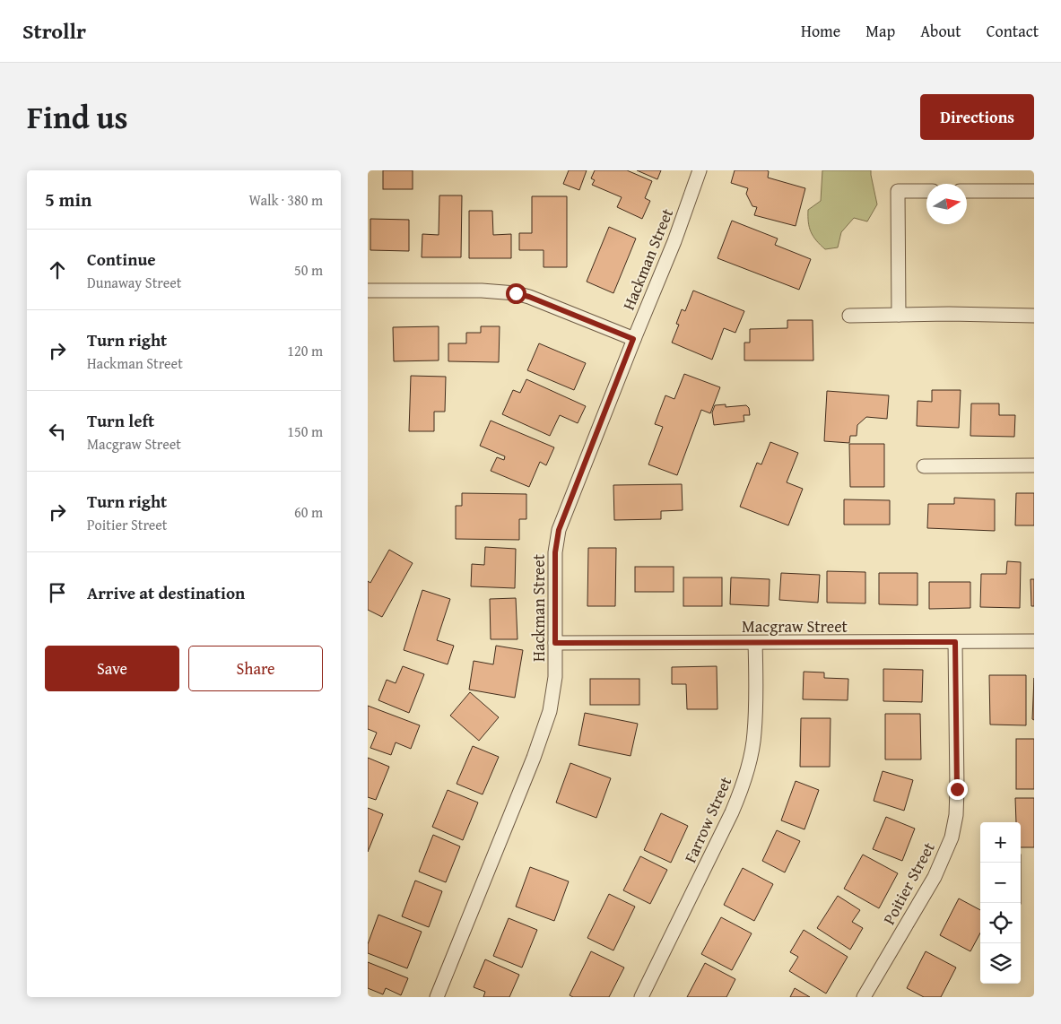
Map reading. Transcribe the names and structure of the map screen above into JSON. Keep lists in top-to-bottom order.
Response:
{
  "streets": {
    "street": [
      "Hackman Street",
      "Macgraw Street",
      "Farrow Street",
      "Poitier Street"
    ]
  },
  "crossings": [
    ["Hackman Street", "Macgraw Street"],
    ["Macgraw Street", "Farrow Street"],
    ["Macgraw Street", "Poitier Street"]
  ],
  "north": "right",
  "page": {
    "header": "Strollr",
    "nav": [
      "Home",
      "Map",
      "About",
      "Contact"
    ],
    "title": "Find us",
    "buttons": [
      "Directions",
      ["Save", "Share"]
    ],
    "heading": ["5 min", "Walk · 380 m"],
    "list": [
      ["Continue", "Dunaway Street", "50 m"],
      ["Turn right", "Hackman Street", "120 m"],
      ["Turn left", "Macgraw Street", "150 m"],
      ["Turn right", "Poitier Street", "60 m"],
      "Arrive at destination"
    ],
    "map_buttons": ["+", "−"]
  }
}
